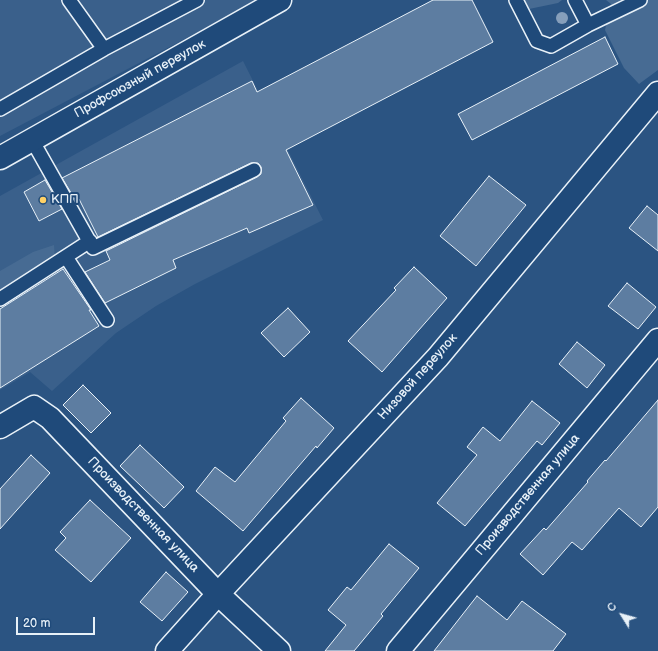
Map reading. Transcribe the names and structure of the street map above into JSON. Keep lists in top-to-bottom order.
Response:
{
  "streets": {
    "street": ["Профсоюзный переулок", "Низовой переулок", "Производственная улица"]
  },
  "crossings": [
    ["Низовой переулок", "Производственная улица"]
  ],
  "places": ["КПП"],
  "scale_bar": "20 m",
  "north": "top left"
}
